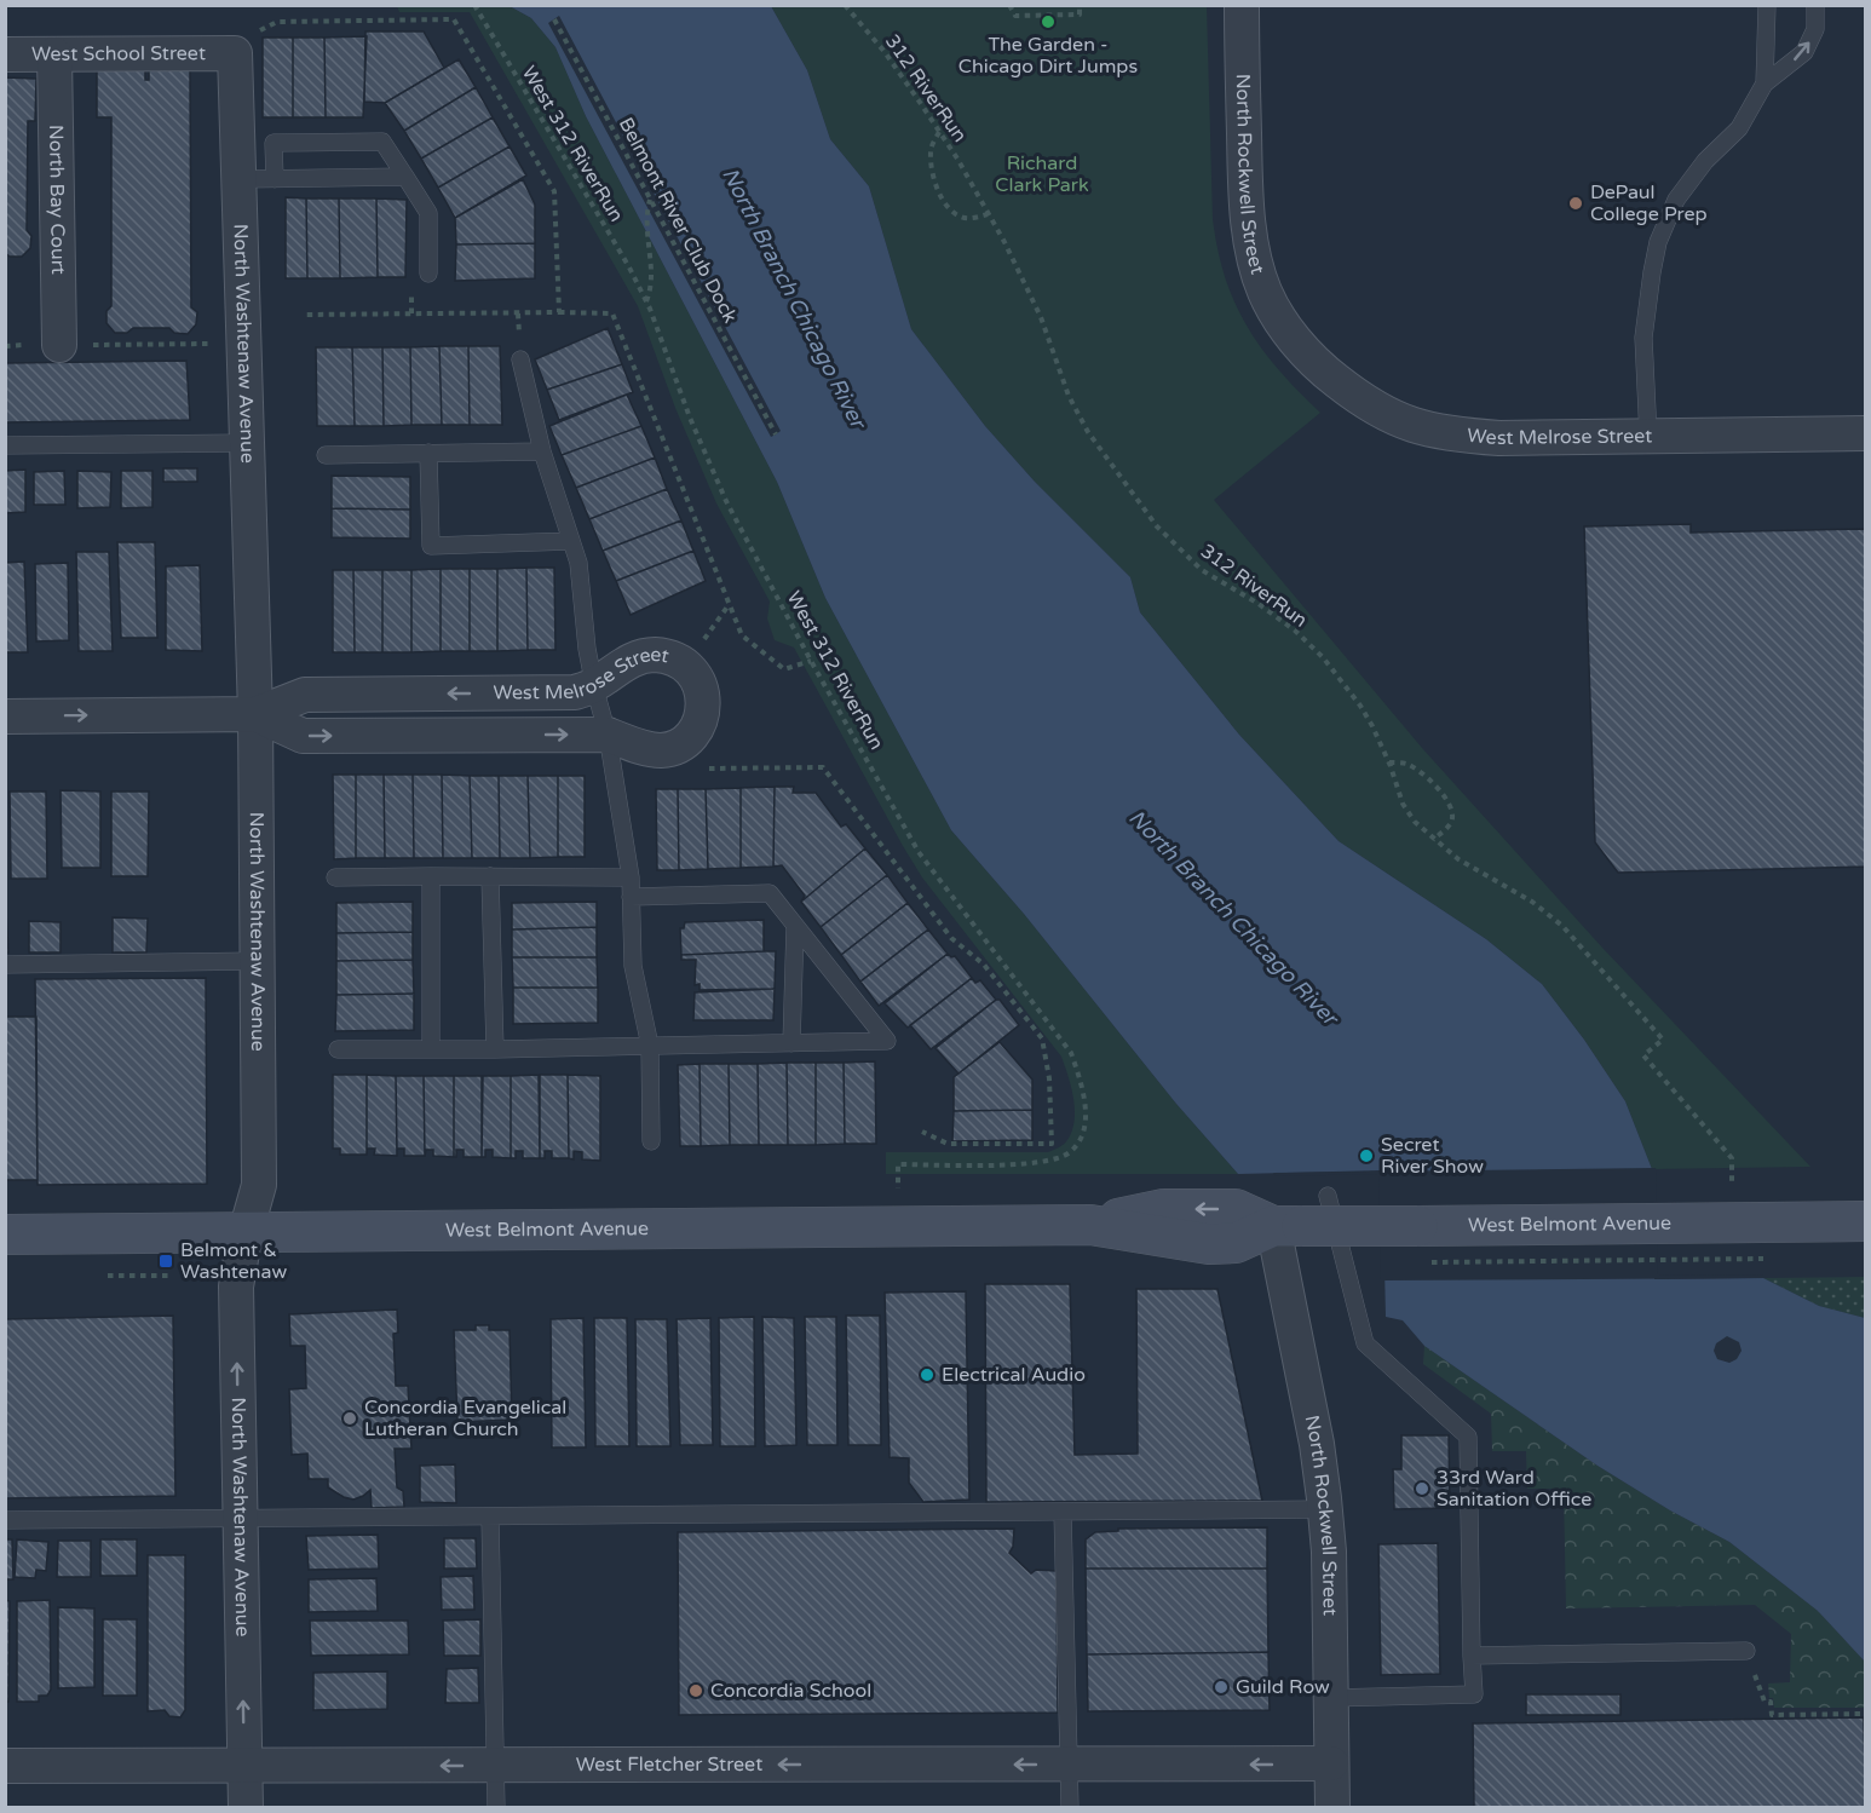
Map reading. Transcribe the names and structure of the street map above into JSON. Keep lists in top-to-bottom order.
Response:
{
  "streets": {
    "main road": ["West Belmont Avenue"],
    "street": [
      "West School Street",
      "North Rockwell Street",
      "North Bay Court",
      "North Washtenaw Avenue",
      "West Melrose Street",
      "West Fletcher Street"
    ],
    "path": ["312 RiverRun", "West 312 RiverRun", "Belmont River Club Dock"]
  },
  "crossings": [
    ["West School Street", "North Bay Court"],
    ["West School Street", "North Washtenaw Avenue"],
    ["North Rockwell Street", "West Melrose Street"],
    ["North Rockwell Street", "West Belmont Avenue"],
    ["North Rockwell Street", "West Fletcher Street"],
    ["North Washtenaw Avenue", "West Melrose Street"],
    ["North Washtenaw Avenue", "West Belmont Avenue"],
    ["North Washtenaw Avenue", "West Fletcher Street"]
  ],
  "one_way": ["West Fletcher Street"],
  "water": ["North Branch Chicago River"],
  "parks": ["Richard Clark Park"],
  "places": {
    "other": [
      "The Garden - Chicago Dirt Jumps",
      "DePaul College Prep",
      "Secret River Show",
      "Electrical Audio",
      "Concordia Evangelical Lutheran Church",
      "33rd Ward Sanitation Office",
      "Guild Row",
      "Concordia School"
    ],
    "transit": ["Belmont & Washtenaw"]
  }
}
